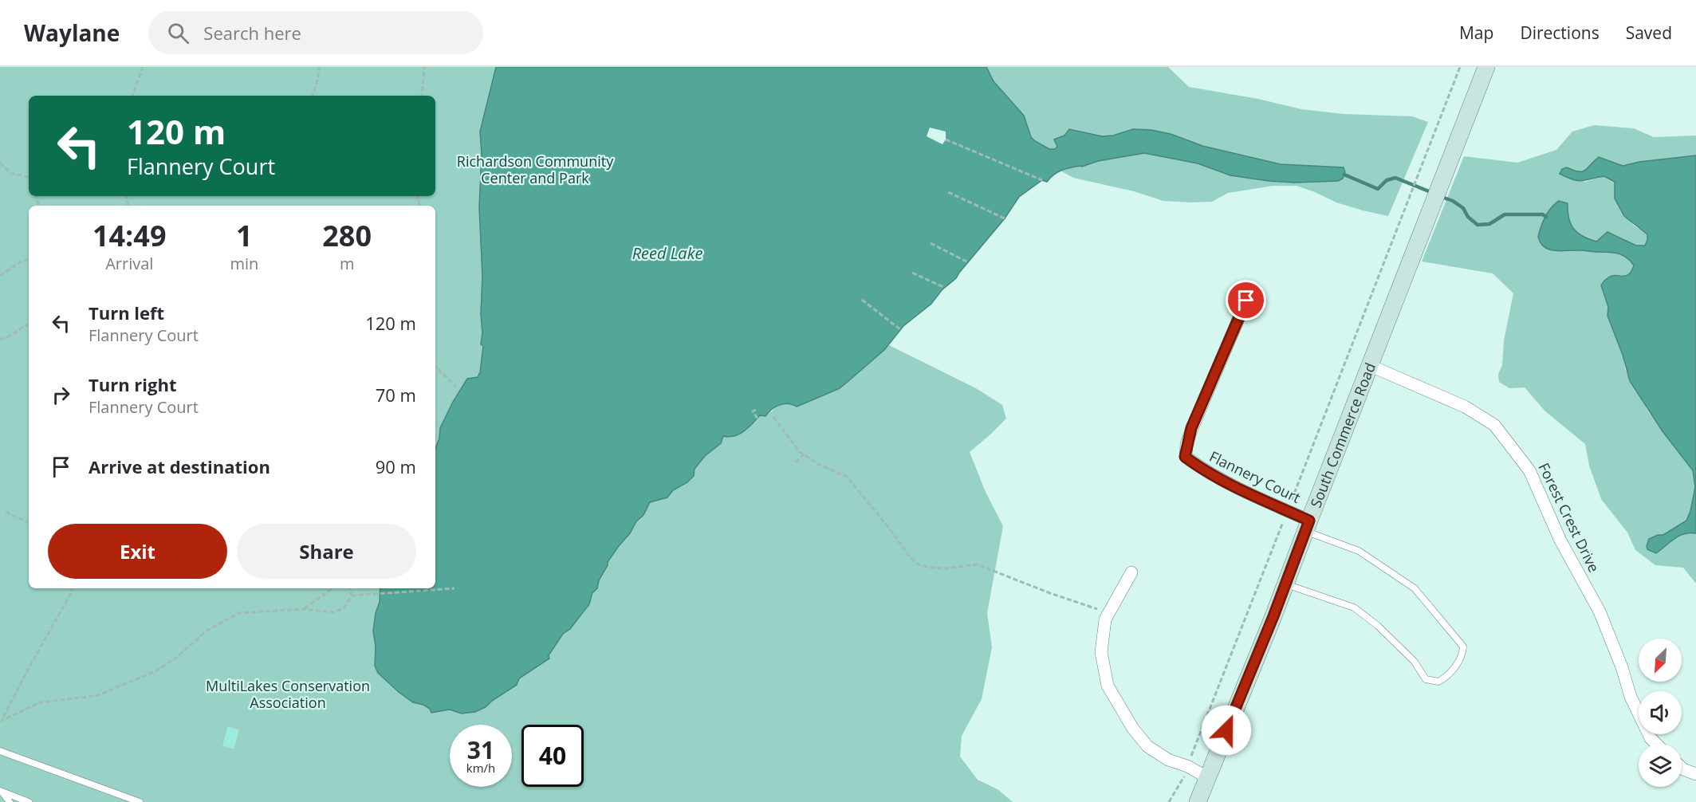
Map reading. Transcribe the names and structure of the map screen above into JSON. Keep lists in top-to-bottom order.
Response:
{
  "streets": {
    "street": ["South Commerce Road", "Flannery Court", "Forest Crest Drive"]
  },
  "crossings": [
    ["South Commerce Road", "Flannery Court"],
    ["South Commerce Road", "Forest Crest Drive"]
  ],
  "water": ["Reed Lake"],
  "parks": ["Richardson Community Center and Park", "MultiLakes Conservation Association"],
  "north": "bottom left",
  "page": {
    "header": "Waylane",
    "search": "Search here",
    "nav": ["Map", "Directions", "Saved"],
    "turn": ["120 m", "Flannery Court"],
    "eta": [
      "14:49",
      "Arrival",
      "1",
      "min",
      "280",
      "m"
    ],
    "list": [
      {
        "name": "Turn left",
        "note": "Flannery Court",
        "value": "120 m"
      },
      {
        "name": "Turn right",
        "note": "Flannery Court",
        "value": "70 m"
      },
      {
        "name": "Arrive at destination",
        "value": "90 m"
      }
    ],
    "buttons": ["Exit", "Share"],
    "speed": "31 km/h",
    "limit": "40"
  }
}
